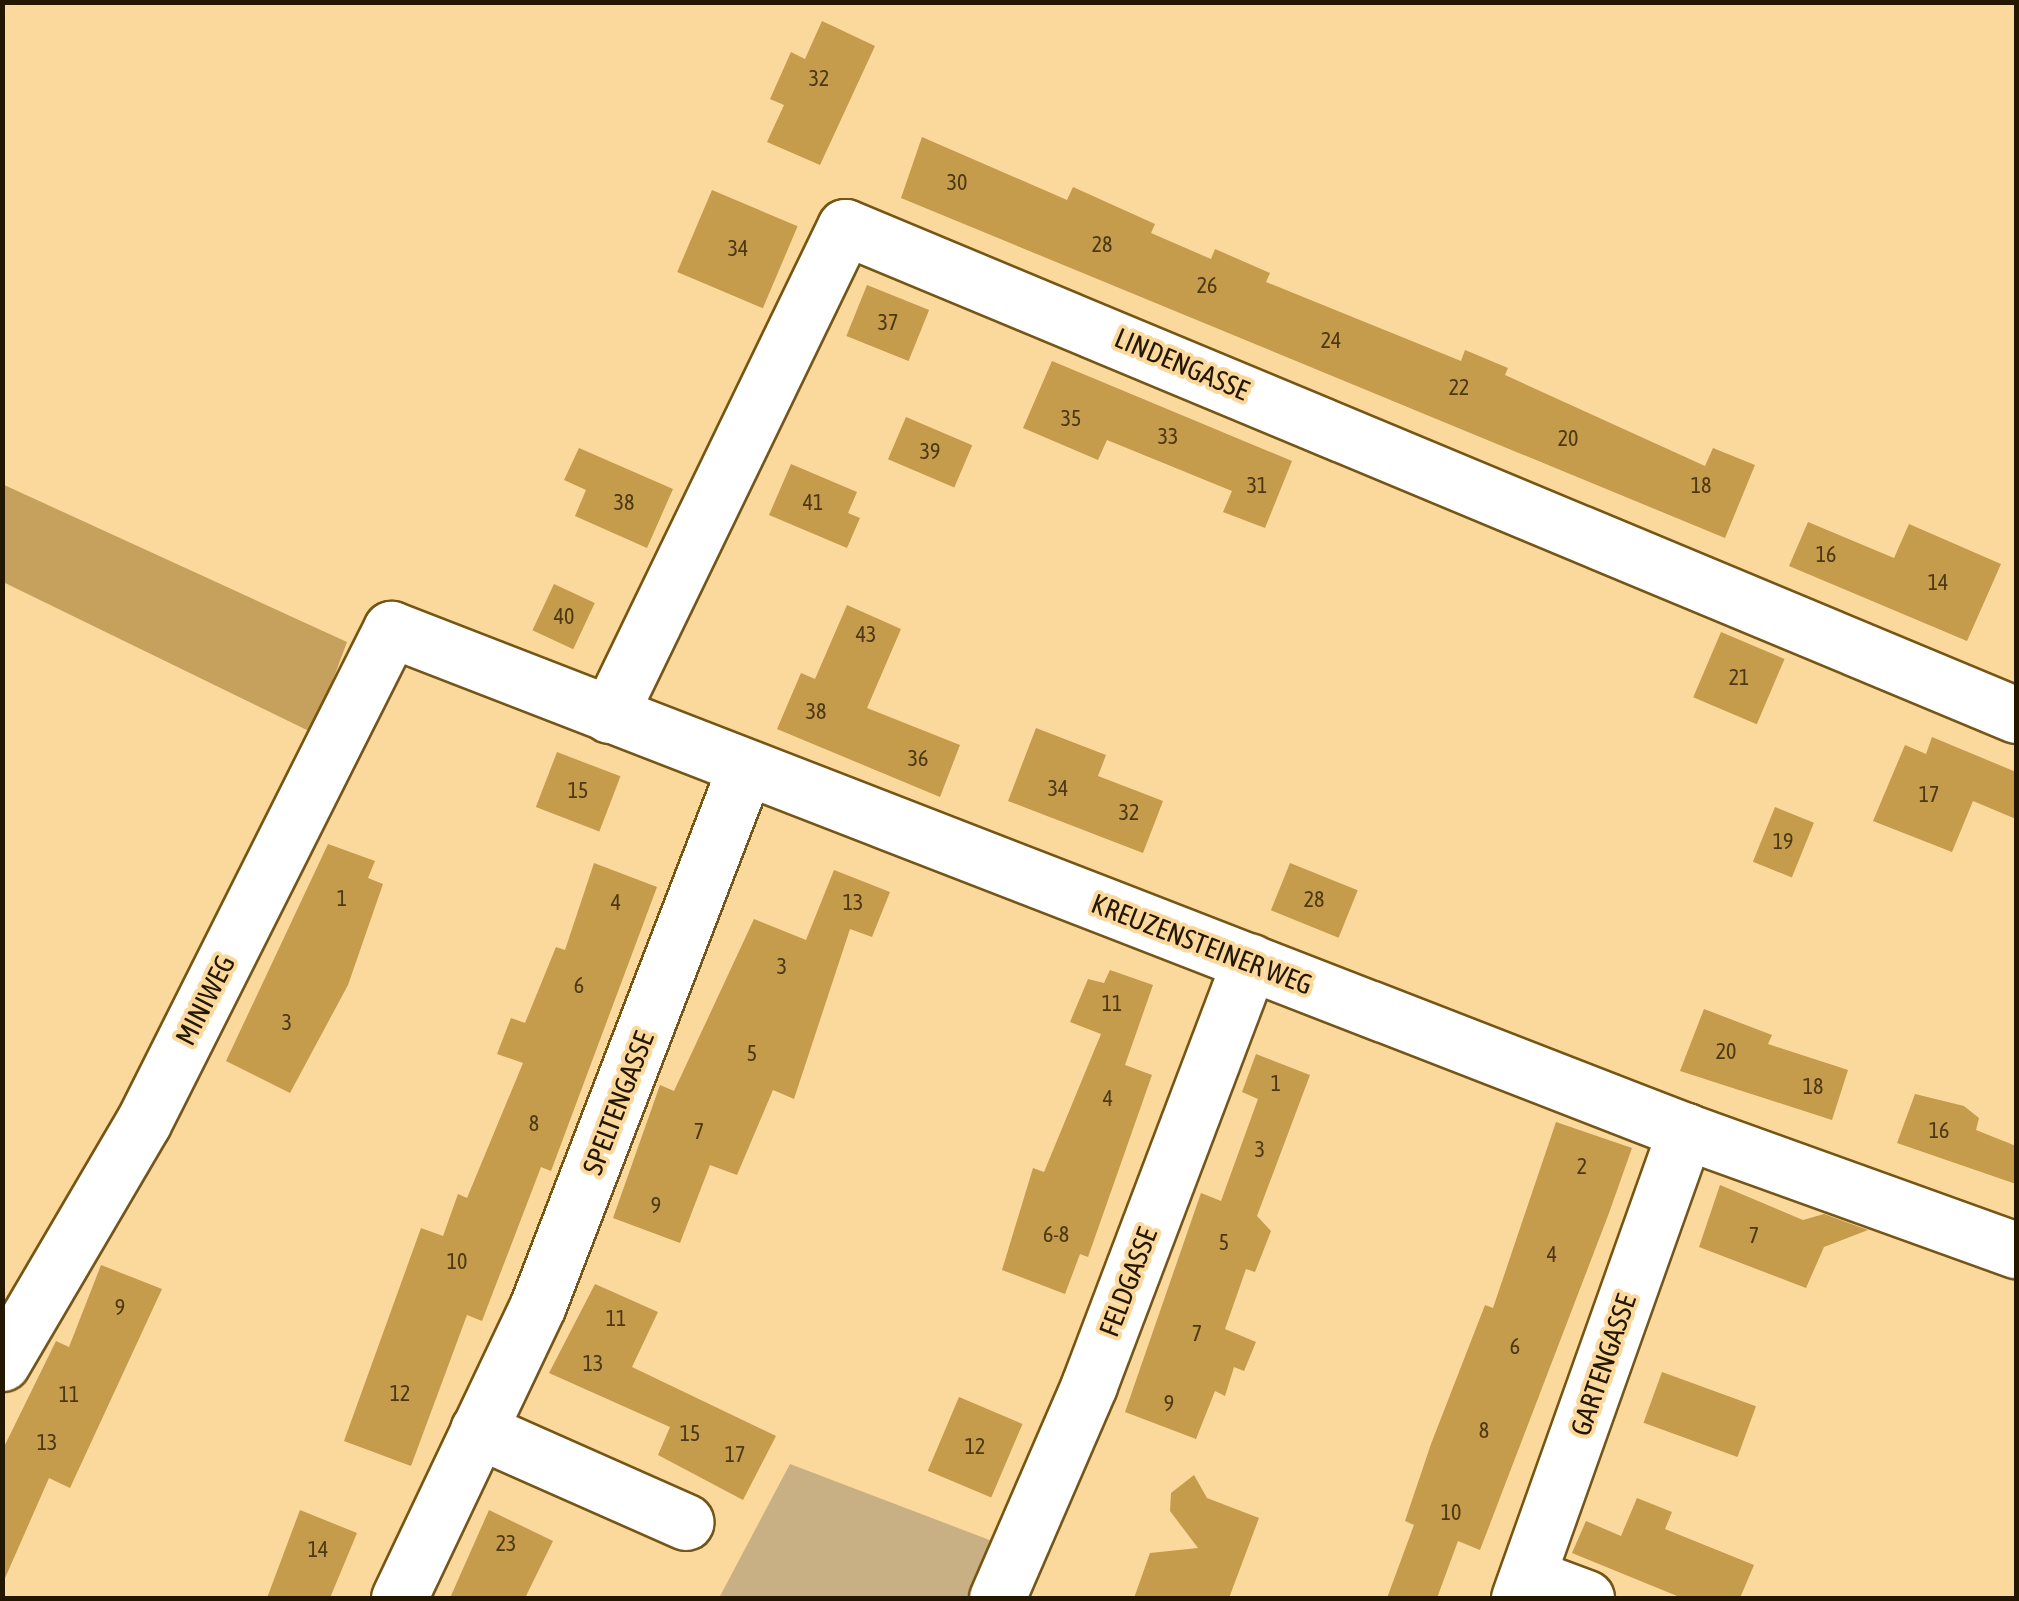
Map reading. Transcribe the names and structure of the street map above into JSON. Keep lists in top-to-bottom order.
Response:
{
  "streets": {
    "street": [
      "LINDENGASSE",
      "KREUZENSTEINER WEG",
      "MINIWEG",
      "SPELTENGASSE",
      "FELDGASSE",
      "GARTENGASSE"
    ]
  },
  "crossings": [
    ["LINDENGASSE", "KREUZENSTEINER WEG"],
    ["KREUZENSTEINER WEG", "MINIWEG"],
    ["KREUZENSTEINER WEG", "SPELTENGASSE"],
    ["KREUZENSTEINER WEG", "FELDGASSE"],
    ["KREUZENSTEINER WEG", "GARTENGASSE"]
  ],
  "house_numbers": [
    "32",
    "30",
    "28",
    "34",
    "26",
    "37",
    "24",
    "22",
    "35",
    "33",
    "20",
    "39",
    "31",
    "18",
    "38",
    "41",
    "16",
    "14",
    "40",
    "43",
    "21",
    "38",
    "36",
    "34",
    "15",
    "17",
    "32",
    "19",
    "1",
    "28",
    "4",
    "13",
    "3",
    "6",
    "11",
    "3",
    "20",
    "5",
    "1",
    "18",
    "4",
    "8",
    "16",
    "7",
    "3",
    "2",
    "9",
    "6-8",
    "7",
    "5",
    "4",
    "10",
    "9",
    "11",
    "7",
    "6",
    "13",
    "12",
    "11",
    "9",
    "8",
    "15",
    "13",
    "12",
    "17",
    "10",
    "23",
    "14"
  ]
}
